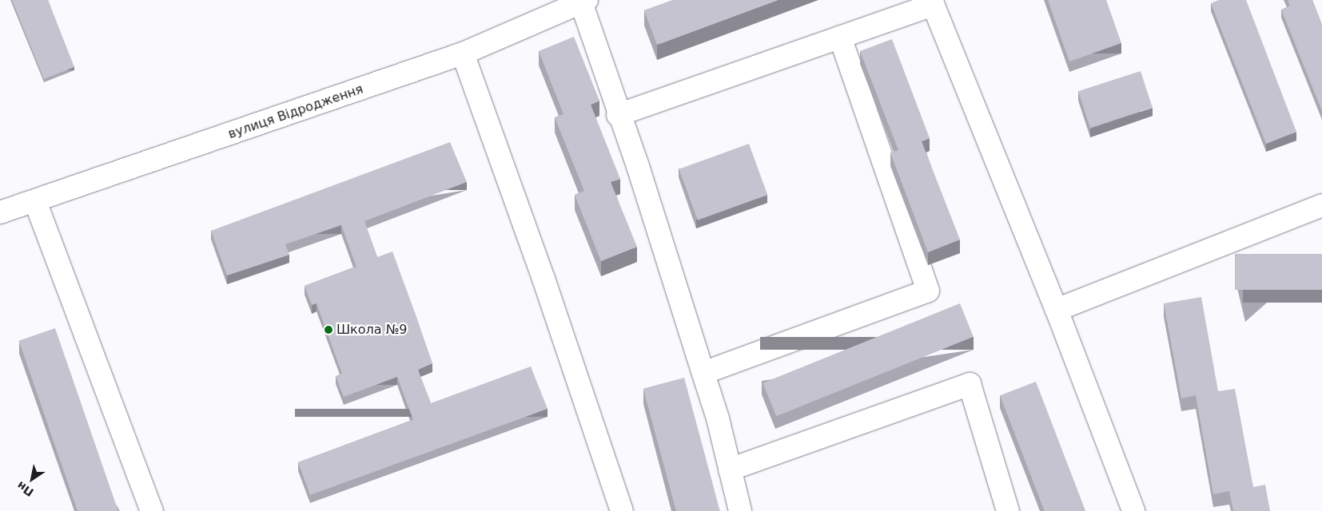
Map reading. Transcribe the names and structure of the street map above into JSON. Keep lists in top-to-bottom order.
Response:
{
  "streets": {
    "street": ["вулиця Відродження"]
  },
  "places": ["Школа №9"],
  "north": "bottom left"
}
